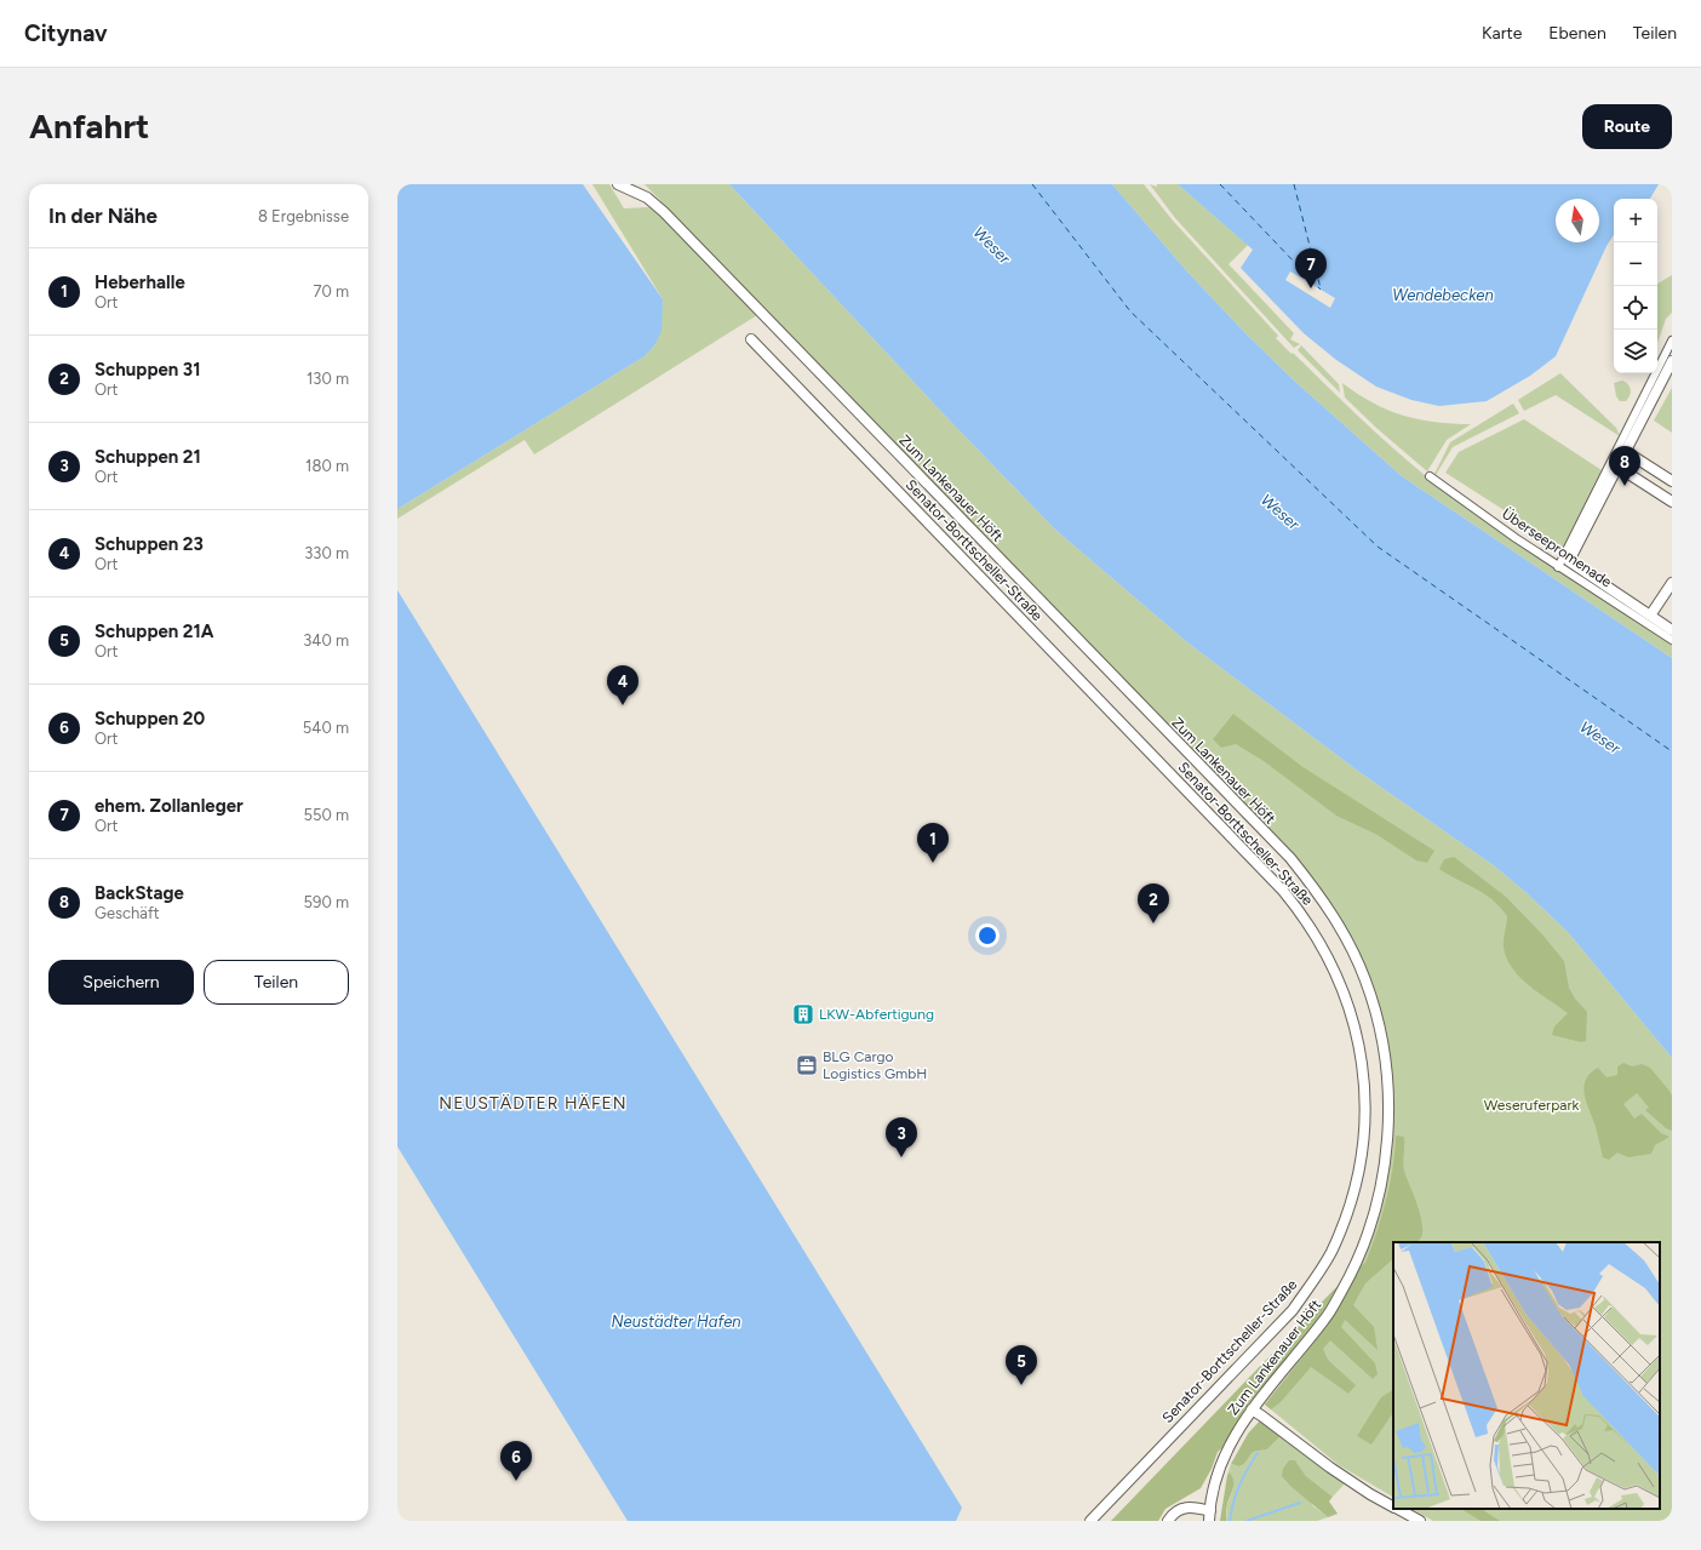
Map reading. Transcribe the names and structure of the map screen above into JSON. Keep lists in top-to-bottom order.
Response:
{
  "streets": {
    "street": ["Zum Lankenauer Höft", "Überseepromenade", "Senator-Borttscheller-Straße"]
  },
  "districts": ["NEUSTÄDTER HÄFEN"],
  "water": ["Weser", "Wendebecken", "Neustädter Hafen"],
  "parks": ["Weseruferpark"],
  "places": {
    "building": ["LKW-Abfertigung"],
    "office": ["BLG Cargo Logistics GmbH"]
  },
  "north": "top",
  "page": {
    "header": "Citynav",
    "nav": ["Karte", "Ebenen", "Teilen"],
    "buttons": [
      "Route",
      ["Speichern", "Teilen"]
    ],
    "title": "Anfahrt",
    "heading": ["In der Nähe", "8 Ergebnisse"],
    "map_buttons": ["+", "−"],
    "list": [
      {
        "mark": "1",
        "name": "Heberhalle",
        "note": "Ort",
        "value": "70 m"
      },
      {
        "mark": "2",
        "name": "Schuppen 31",
        "note": "Ort",
        "value": "130 m"
      },
      {
        "mark": "3",
        "name": "Schuppen 21",
        "note": "Ort",
        "value": "180 m"
      },
      {
        "mark": "4",
        "name": "Schuppen 23",
        "note": "Ort",
        "value": "330 m"
      },
      {
        "mark": "5",
        "name": "Schuppen 21A",
        "note": "Ort",
        "value": "340 m"
      },
      {
        "mark": "6",
        "name": "Schuppen 20",
        "note": "Ort",
        "value": "540 m"
      },
      {
        "mark": "7",
        "name": "ehem. Zollanleger",
        "note": "Ort",
        "value": "550 m"
      },
      {
        "mark": "8",
        "name": "BackStage",
        "note": "Geschäft",
        "value": "590 m"
      }
    ],
    "pins": [
      "7",
      "8",
      "4",
      "1",
      "2",
      "3",
      "5",
      "6"
    ]
  }
}
